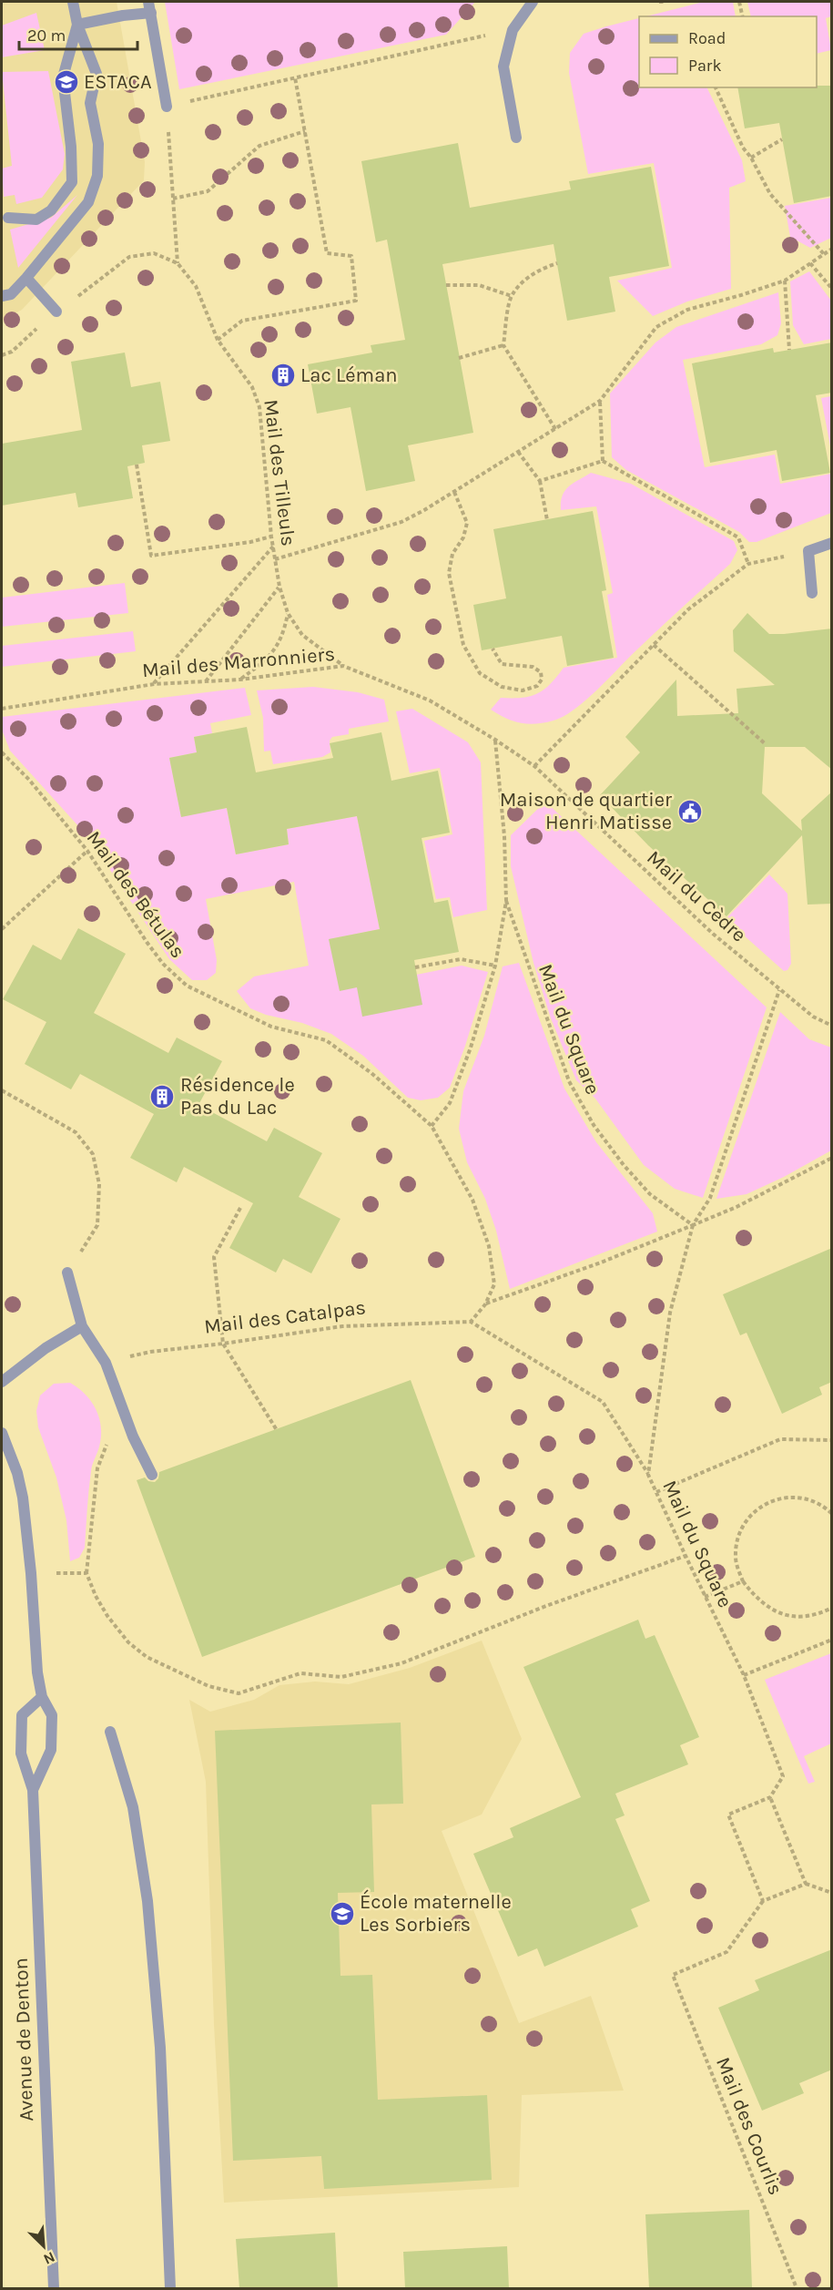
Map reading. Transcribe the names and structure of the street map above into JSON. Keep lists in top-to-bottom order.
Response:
{
  "streets": {
    "street": ["Avenue de Denton"],
    "path": [
      "Mail des Tilleuls",
      "Mail des Marronniers",
      "Mail des Bétulas",
      "Mail du Cèdre",
      "Mail du Square",
      "Mail des Catalpas",
      "Mail des Courlis"
    ]
  },
  "crossings": [
    ["Mail des Tilleuls", "Mail des Marronniers"],
    ["Mail des Marronniers", "Mail du Cèdre"]
  ],
  "places": {
    "school or university": ["ESTACA", "École maternelle Les Sorbiers"],
    "building": ["Lac Léman", "Résidence le Pas du Lac"],
    "public building": ["Maison de quartier Henri Matisse"]
  },
  "legend": ["Road", "Park"],
  "scale_bar": "20 m",
  "north": "bottom right"
}
